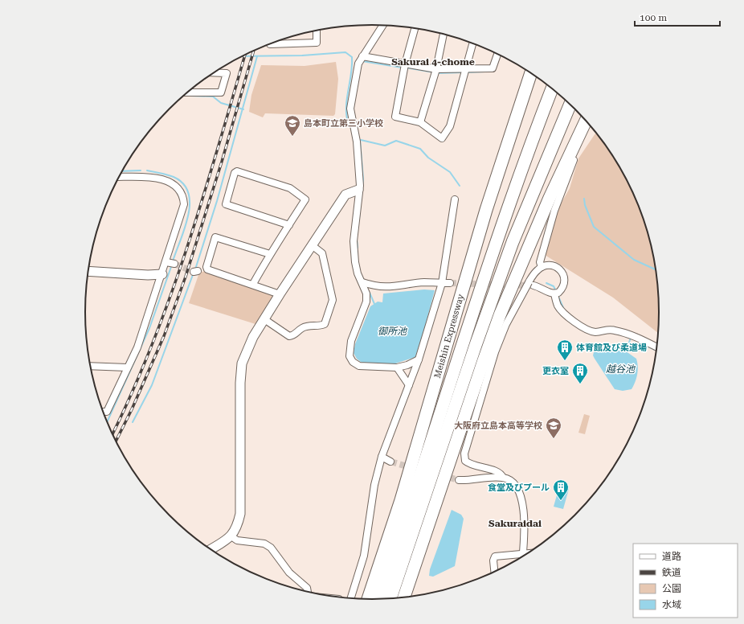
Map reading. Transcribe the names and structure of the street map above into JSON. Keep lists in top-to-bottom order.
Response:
{
  "streets": {
    "highway": ["Meishin Expressway"]
  },
  "districts": ["Sakurai 4-chome", "Sakuraidai"],
  "water": ["御所池", "越谷池"],
  "places": {
    "school or university": ["島本町立第三小学校", "大阪府立島本高等学校"],
    "building": ["体育館及び柔道場", "更衣室", "食堂及びプール"]
  },
  "legend": [
    "道路",
    "鉄道",
    "公園",
    "水域"
  ],
  "scale_bar": "100 m"
}
